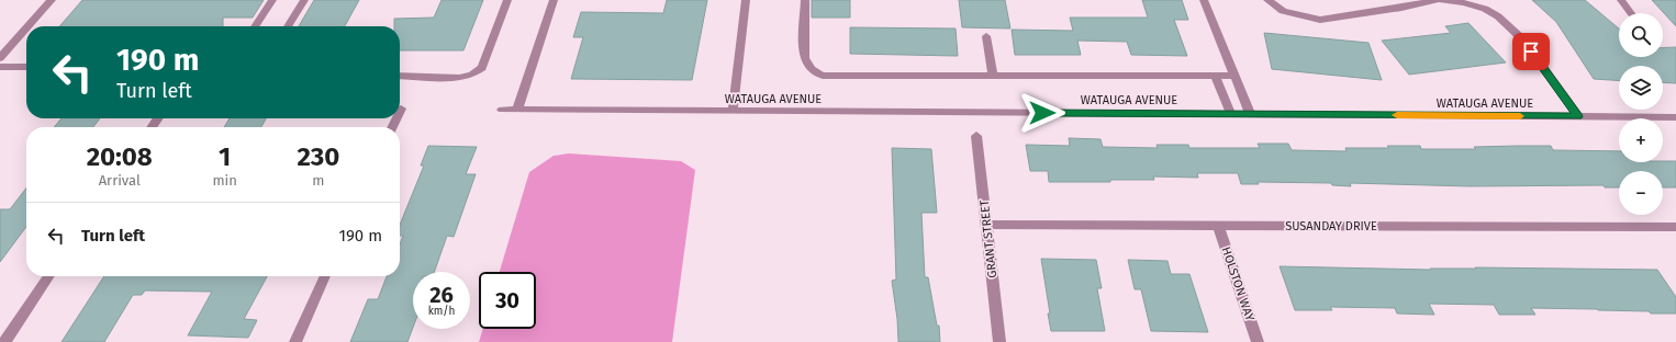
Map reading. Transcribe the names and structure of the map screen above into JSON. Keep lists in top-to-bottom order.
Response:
{
  "streets": {
    "street": [
      "WATAUGA AVENUE",
      "SUSANDAY DRIVE",
      "GRANT STREET",
      "HOLSTON WAY"
    ]
  },
  "crossings": [
    ["SUSANDAY DRIVE", "GRANT STREET"],
    ["SUSANDAY DRIVE", "HOLSTON WAY"]
  ],
  "page": {
    "map_buttons": ["+", "−"],
    "turn": ["190 m", "Turn left"],
    "eta": [
      "20:08",
      "Arrival",
      "1",
      "min",
      "230",
      "m"
    ],
    "list": [
      {
        "name": "Turn left",
        "value": "190 m"
      }
    ],
    "speed": "26 km/h",
    "limit": "30"
  }
}
